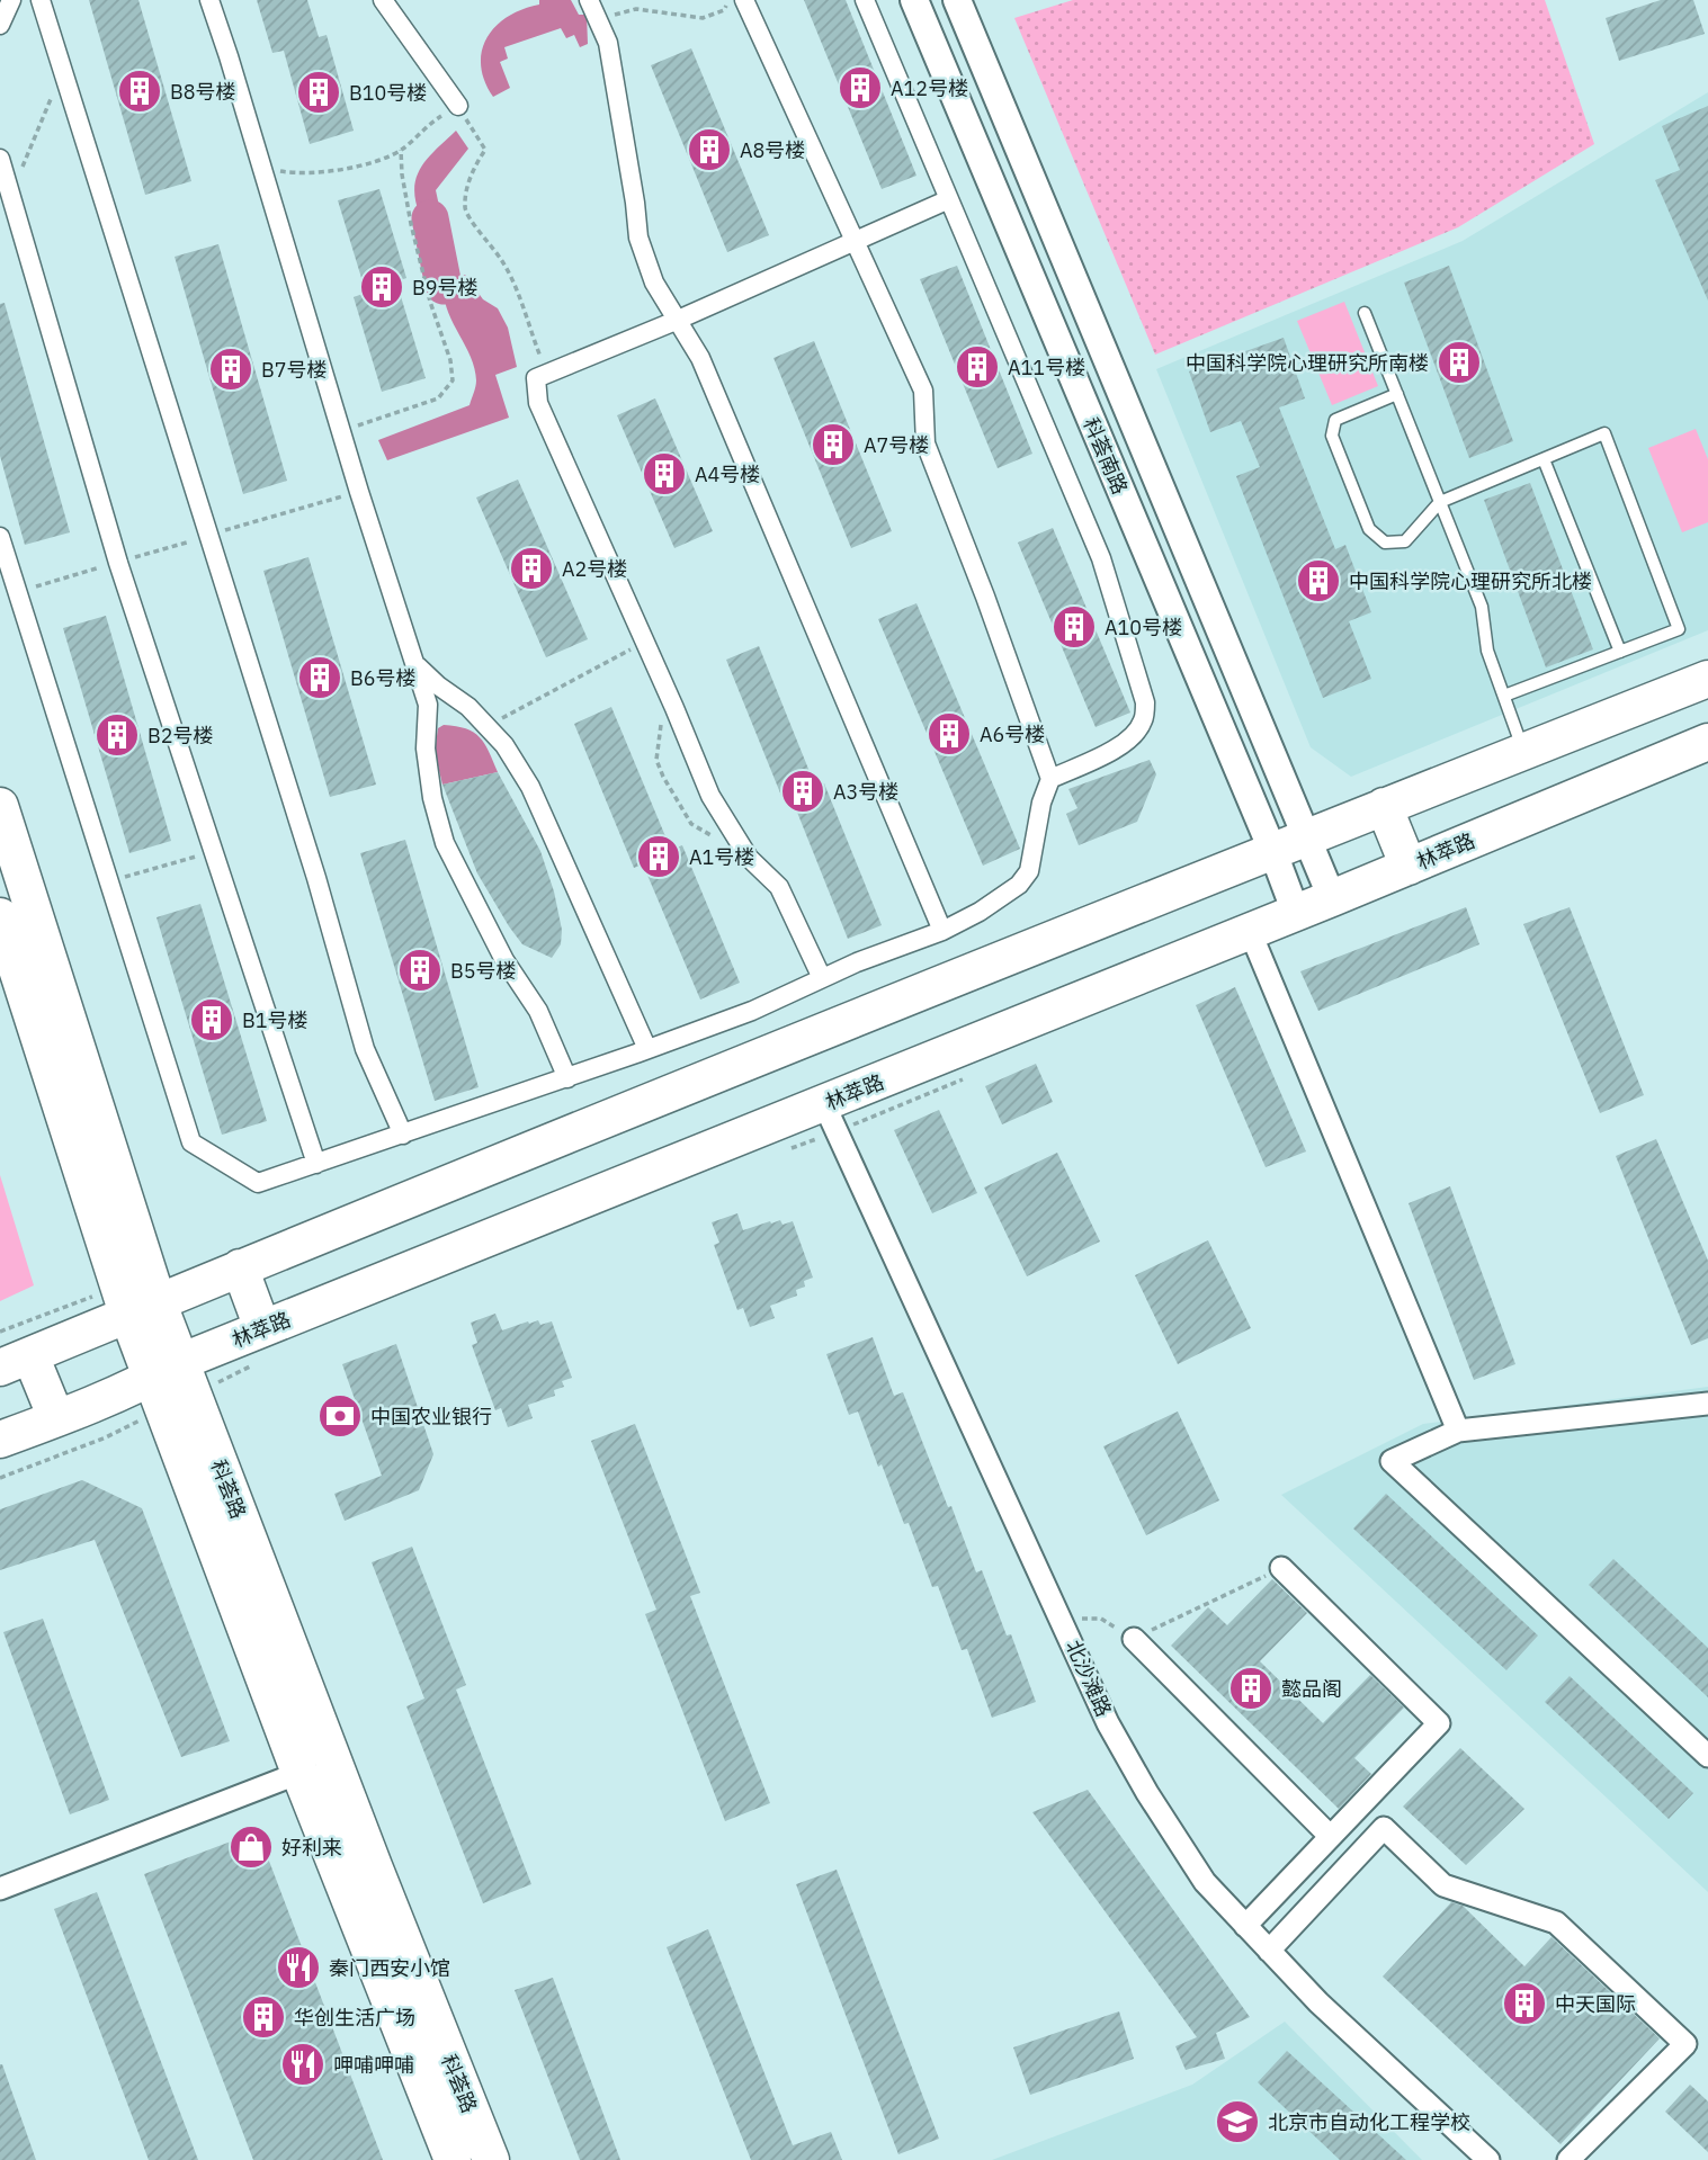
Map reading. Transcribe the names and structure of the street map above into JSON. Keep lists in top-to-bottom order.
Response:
{
  "streets": {
    "main road": ["林萃路", "科荟路"],
    "street": ["科荟南路", "北沙滩路"]
  },
  "crossings": [
    ["科荟南路", "林萃路"],
    ["林萃路", "科荟路"],
    ["林萃路", "北沙滩路"]
  ],
  "places": {
    "building": [
      "A12号楼",
      "B8号楼",
      "B10号楼",
      "A8号楼",
      "B9号楼",
      "中国科学院心理研究所南楼",
      "A11号楼",
      "B7号楼",
      "A7号楼",
      "A4号楼",
      "A2号楼",
      "中国科学院心理研究所北楼",
      "A10号楼",
      "B6号楼",
      "A6号楼",
      "B2号楼",
      "A3号楼",
      "A1号楼",
      "B5号楼",
      "B1号楼",
      "懿品阁",
      "中天国际",
      "华创生活广场"
    ],
    "bank": ["中国农业银行"],
    "shop": ["好利来"],
    "restaurant": ["秦门西安小馆", "呷哺呷哺"],
    "school or university": ["北京市自动化工程学校"]
  }
}
